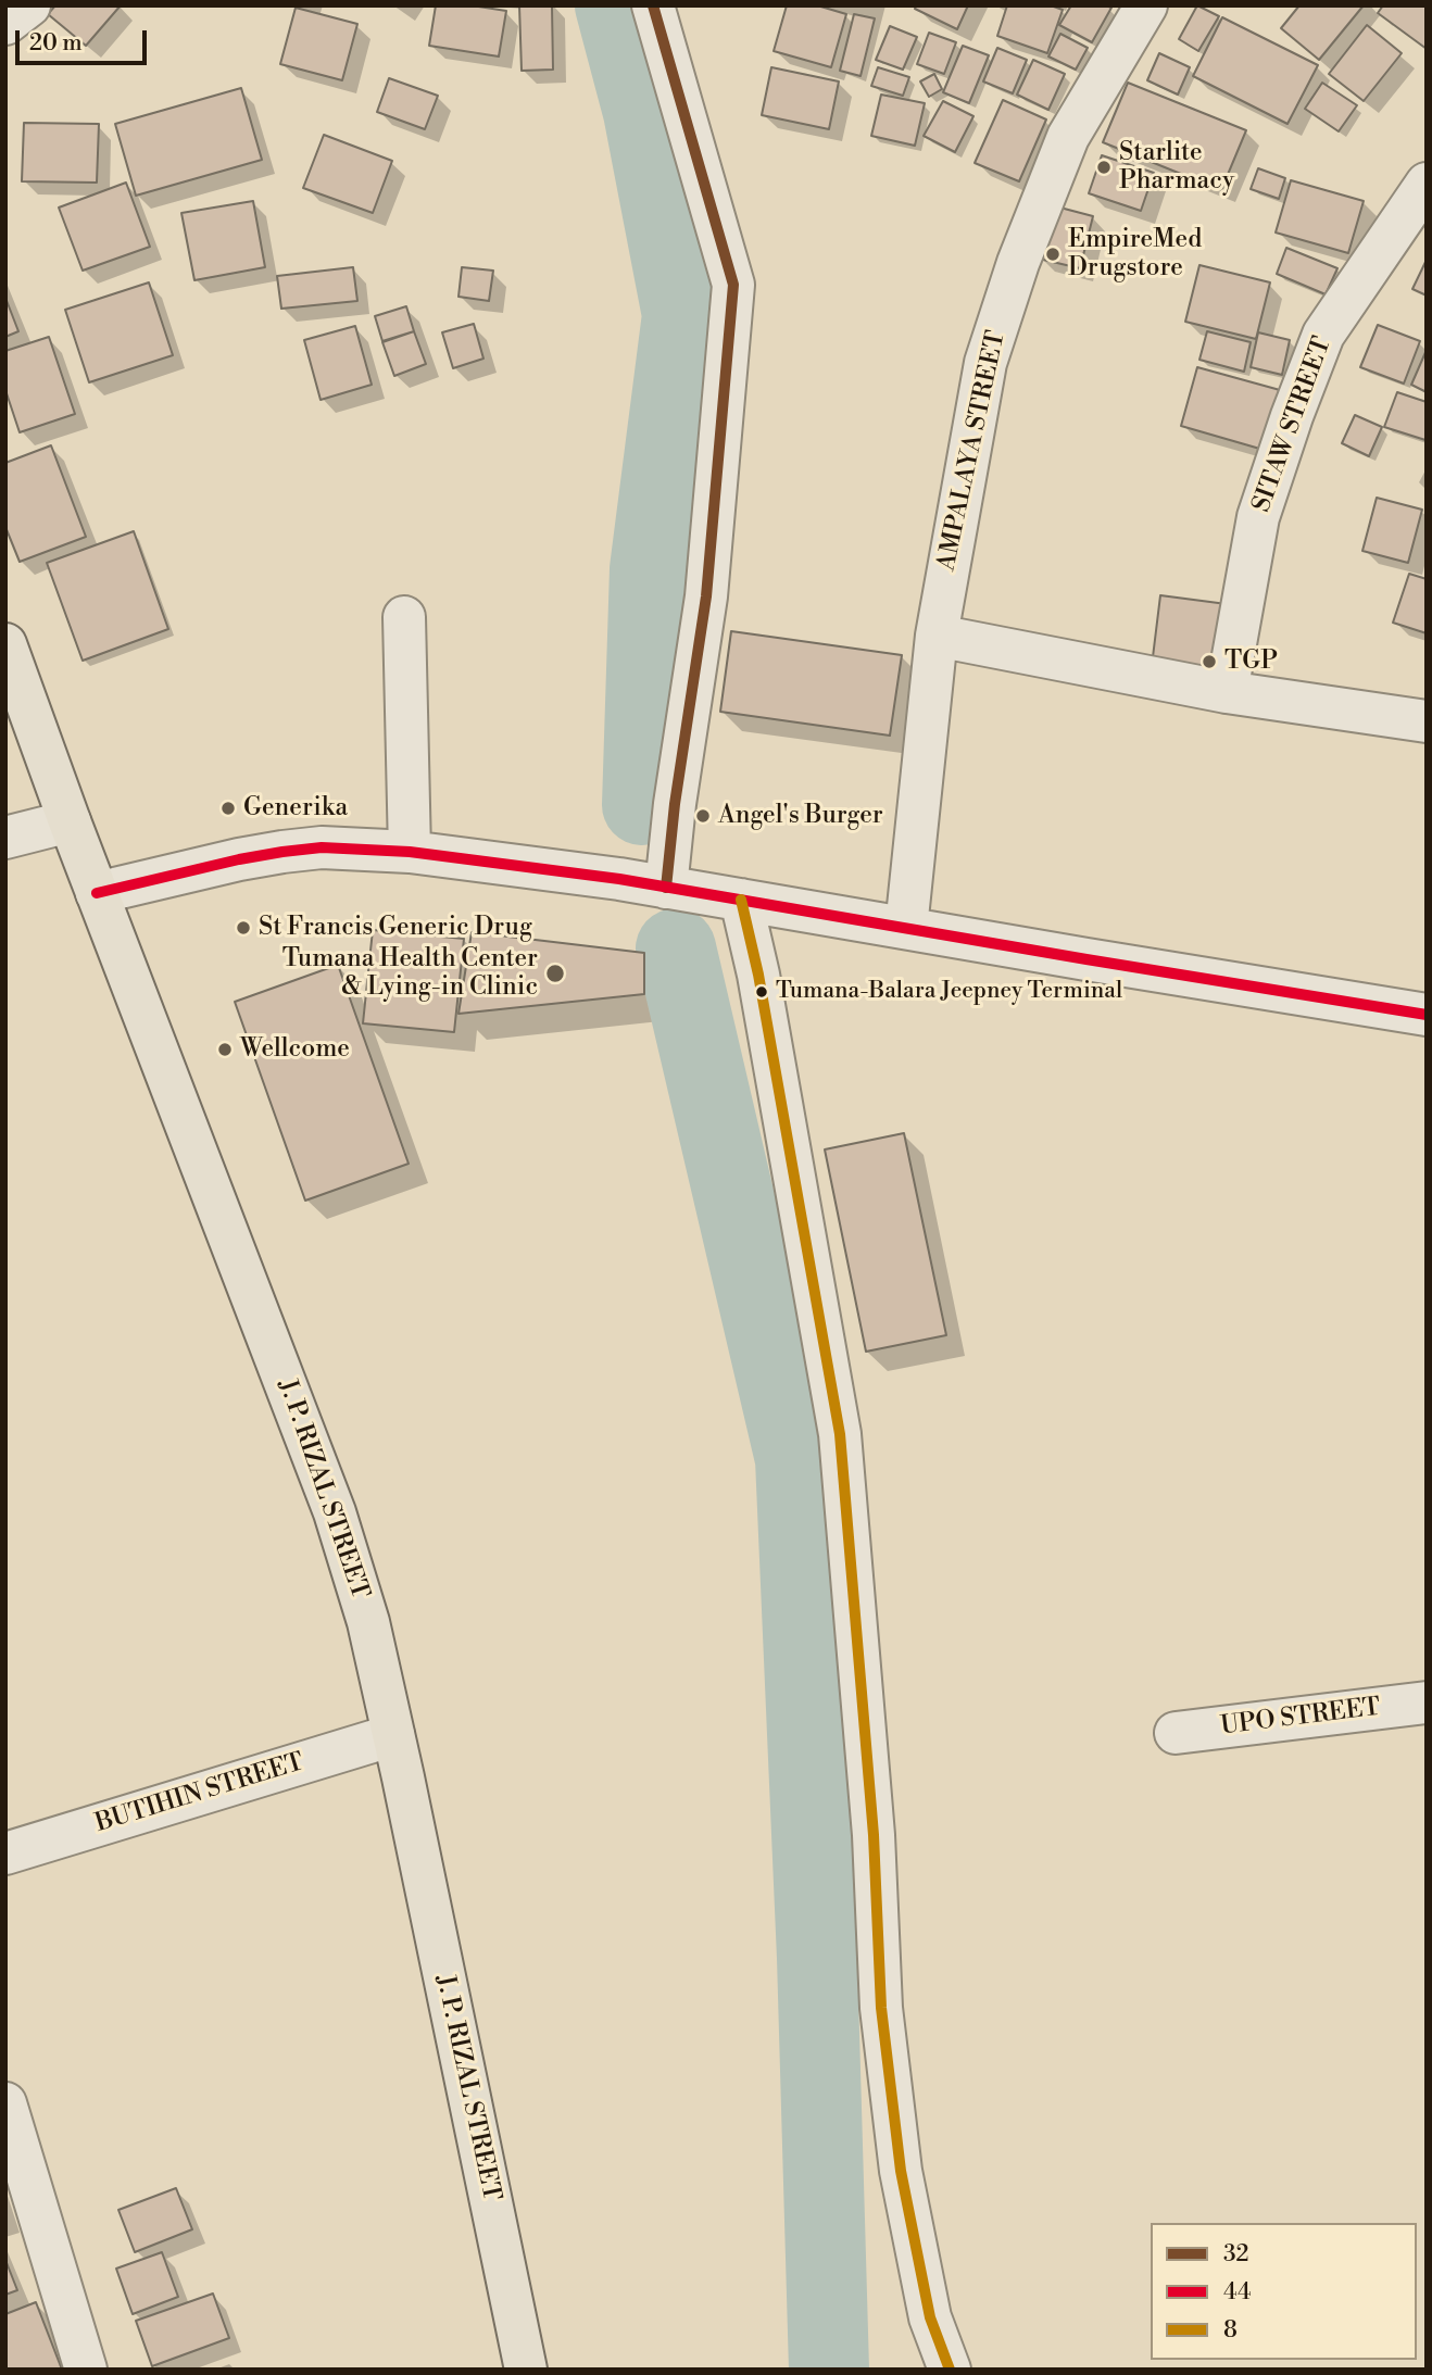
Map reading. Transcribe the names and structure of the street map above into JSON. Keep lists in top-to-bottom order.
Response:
{
  "streets": {
    "main road": ["J. P. RIZAL STREET"],
    "street": [
      "SITAW STREET",
      "AMPALAYA STREET",
      "UPO STREET",
      "BUTIHIN STREET"
    ]
  },
  "crossings": [
    ["J. P. RIZAL STREET", "BUTIHIN STREET"]
  ],
  "places": [
    "Starlite Pharmacy",
    "EmpireMed Drugstore",
    "TGP",
    "Generika",
    "Angel's Burger",
    "St Francis Generic Drug",
    "Tumana Health Center & Lying-in Clinic",
    "Tumana-Balara Jeepney Terminal",
    "Wellcome"
  ],
  "lines": ["transit line 32", "transit line 44", "transit line 8"],
  "legend": ["32", "44", "8"],
  "scale_bar": "20 m"
}
